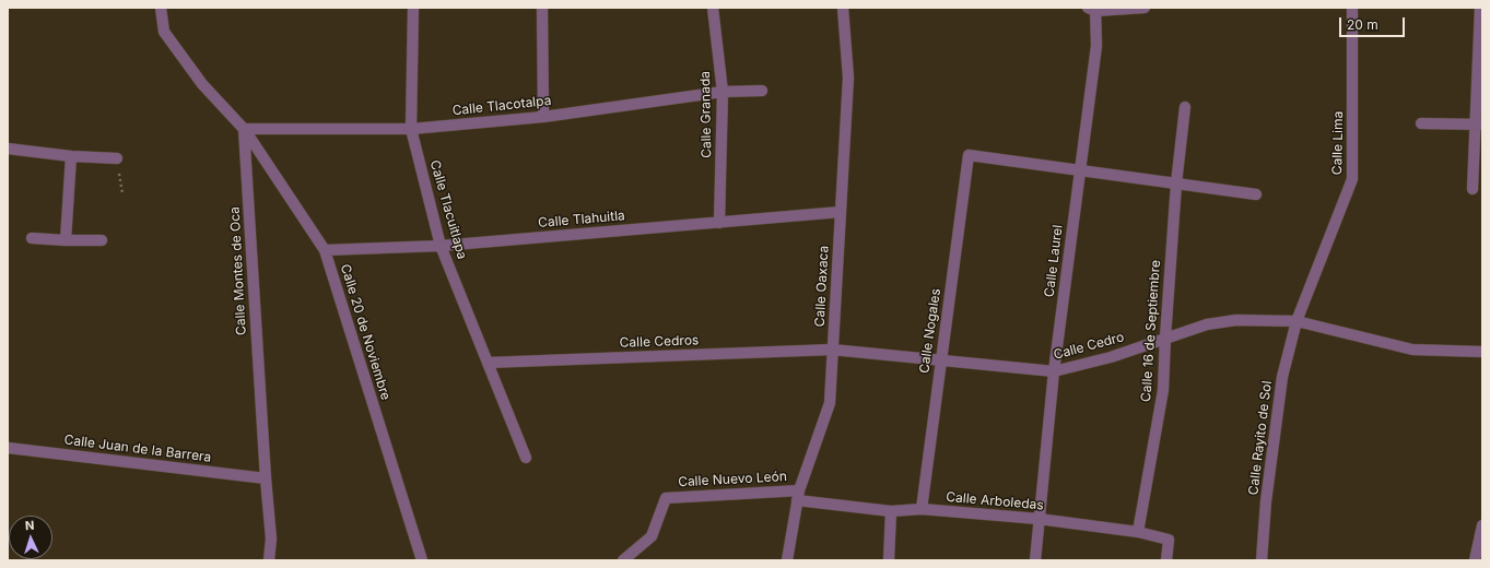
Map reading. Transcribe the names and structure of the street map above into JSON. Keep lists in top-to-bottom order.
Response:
{
  "streets": {
    "street": [
      "Calle Tlacotalpa",
      "Calle Granada",
      "Calle Lima",
      "Calle Tlacuitlapa",
      "Calle Tlahuitla",
      "Calle Laurel",
      "Calle Montes de Oca",
      "Calle Oaxaca",
      "Calle Nogales",
      "Calle 16 de Septiembre",
      "Calle 20 de Noviembre",
      "Calle Cedros",
      "Calle Cedro",
      "Calle Rayito de Sol",
      "Calle Juan de la Barrera",
      "Calle Nuevo León",
      "Calle Arboledas"
    ]
  },
  "crossings": [
    ["Calle Tlacotalpa", "Calle Granada"],
    ["Calle Tlacotalpa", "Calle Tlacuitlapa"],
    ["Calle Tlacotalpa", "Calle Montes de Oca"],
    ["Calle Tlacotalpa", "Calle 20 de Noviembre"],
    ["Calle Granada", "Calle Tlahuitla"],
    ["Calle Lima", "Calle Cedro"],
    ["Calle Lima", "Calle Rayito de Sol"],
    ["Calle Tlacuitlapa", "Calle Tlahuitla"],
    ["Calle Tlacuitlapa", "Calle Cedros"],
    ["Calle Tlahuitla", "Calle Oaxaca"],
    ["Calle Tlahuitla", "Calle 20 de Noviembre"],
    ["Calle Laurel", "Calle Nogales"],
    ["Calle Laurel", "Calle Cedro"],
    ["Calle Laurel", "Calle Arboledas"],
    ["Calle Montes de Oca", "Calle 20 de Noviembre"],
    ["Calle Montes de Oca", "Calle Juan de la Barrera"],
    ["Calle Oaxaca", "Calle Cedros"],
    ["Calle Oaxaca", "Calle Cedro"],
    ["Calle Oaxaca", "Calle Nuevo León"],
    ["Calle Oaxaca", "Calle Arboledas"],
    ["Calle Nogales", "Calle Cedro"],
    ["Calle Nogales", "Calle Arboledas"],
    ["Calle 16 de Septiembre", "Calle Cedro"],
    ["Calle 16 de Septiembre", "Calle Arboledas"],
    ["Calle Cedros", "Calle Cedro"],
    ["Calle Cedro", "Calle Rayito de Sol"],
    ["Calle Nuevo León", "Calle Arboledas"]
  ],
  "scale_bar": "20 m",
  "north": "top"
}
